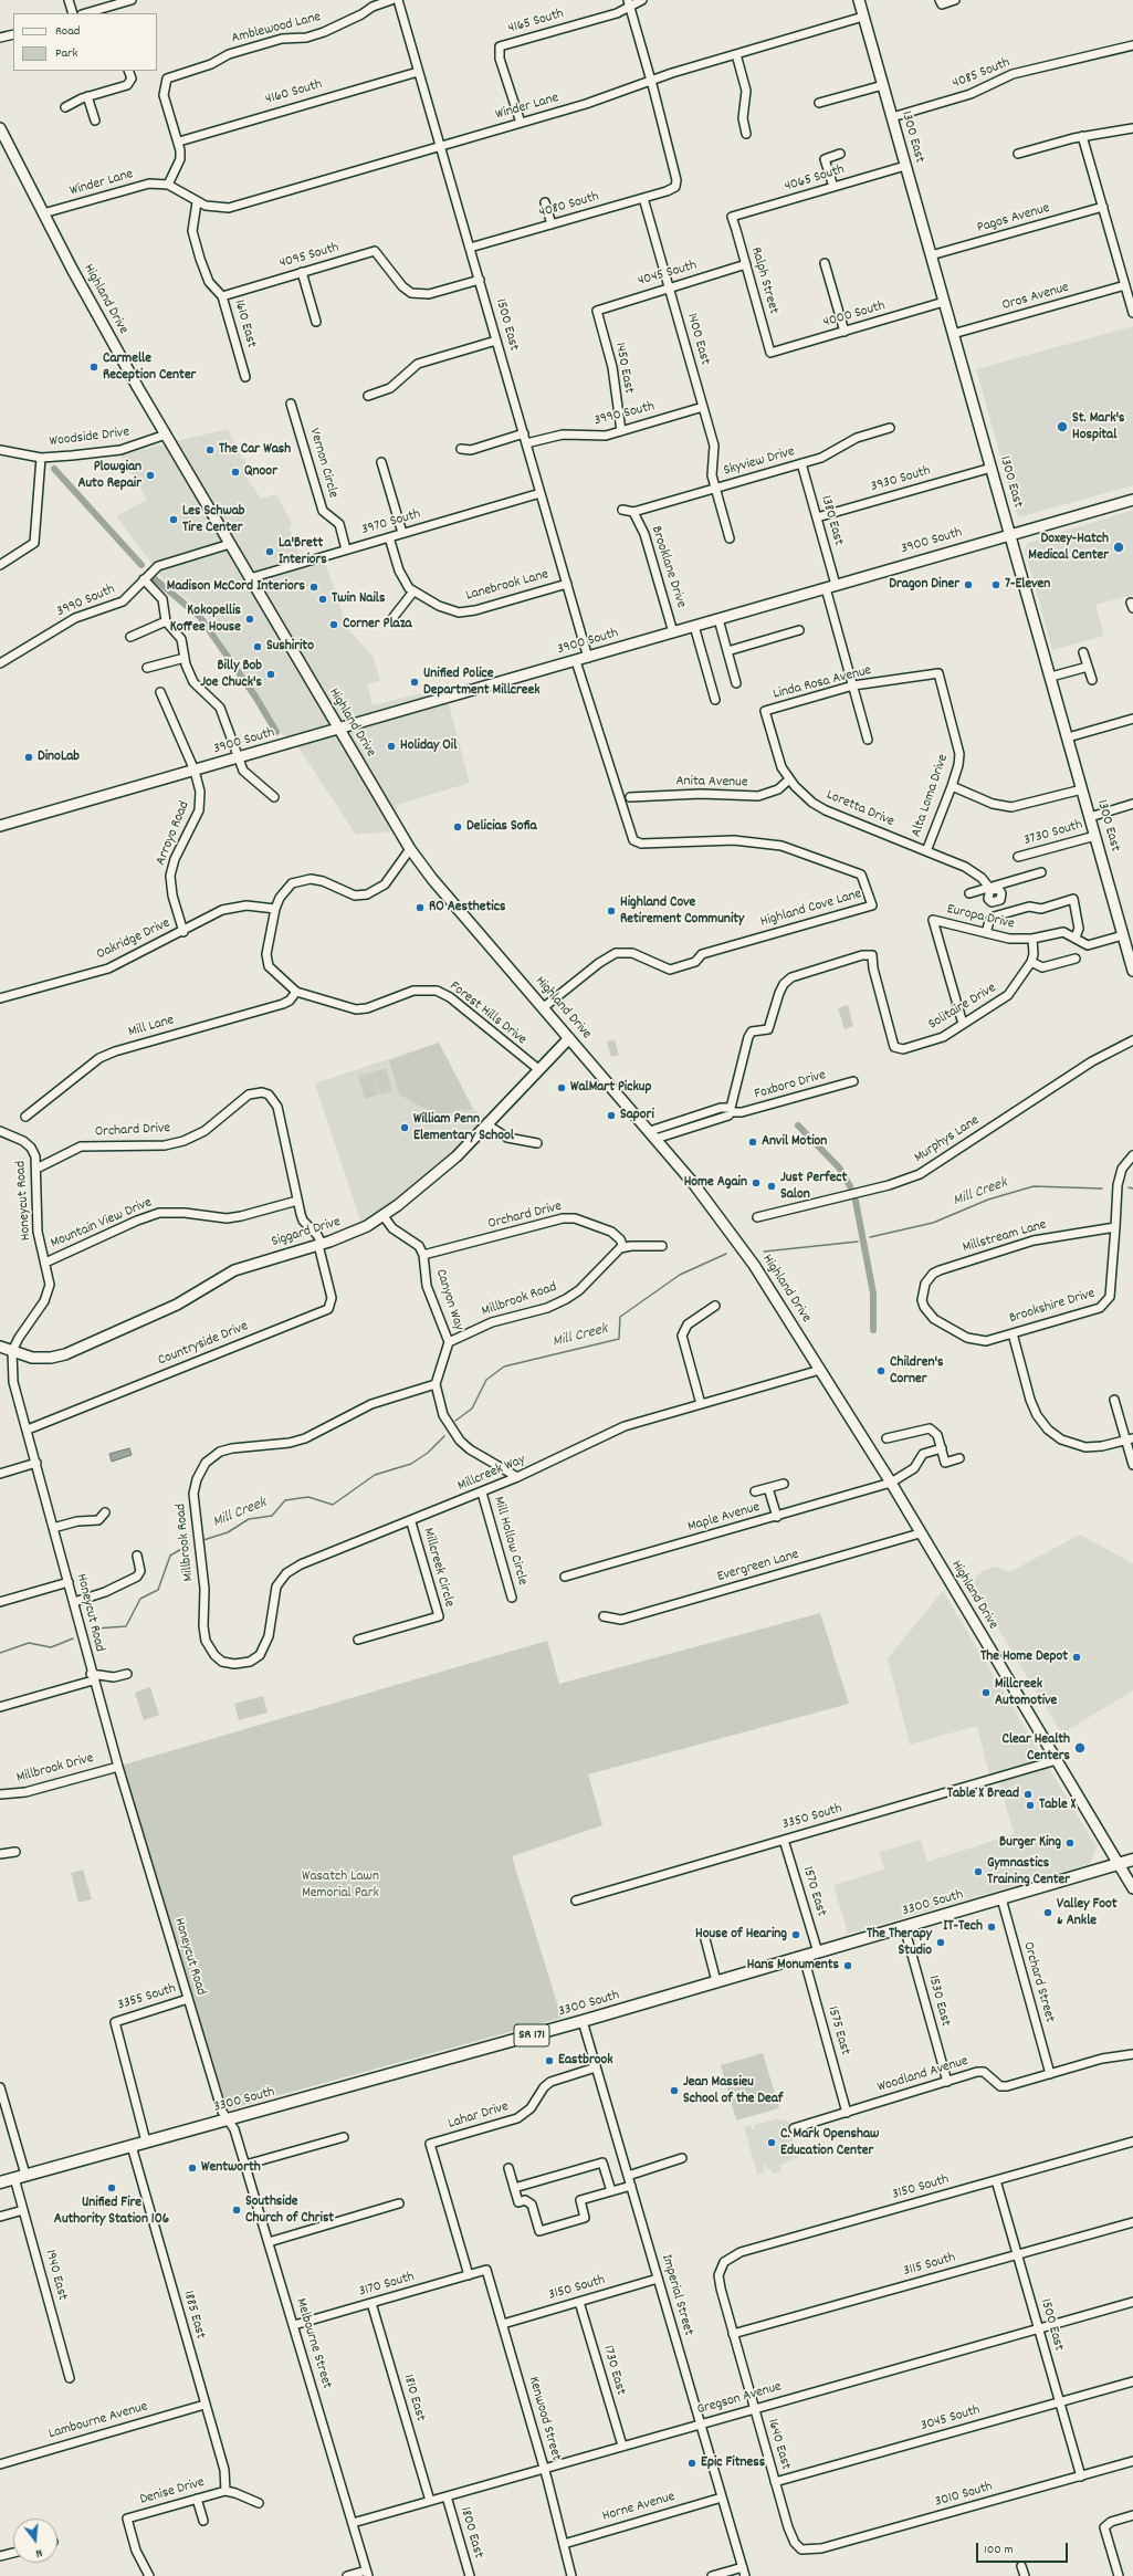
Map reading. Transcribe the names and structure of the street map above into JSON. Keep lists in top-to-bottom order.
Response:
{
  "streets": {
    "main road": [
      "1300 East",
      "Highland Drive",
      "3900 South",
      "Siggard Drive",
      "3300 South",
      "SR 171"
    ],
    "street": [
      "4165 South",
      "Amblewood Lane",
      "4085 South",
      "4160 South",
      "Winder Lane",
      "4065 South",
      "4080 South",
      "Pagos Avenue",
      "4095 South",
      "4045 South",
      "Ralph Street",
      "Oros Avenue",
      "4000 South",
      "1610 East",
      "1500 East",
      "1400 East",
      "1450 East",
      "3990 South",
      "Woodside Drive",
      "Skyview Drive",
      "Vernon Circle",
      "3930 South",
      "1380 East",
      "3970 South",
      "Brooklane Drive",
      "Lanebrook Lane",
      "Linda Rosa Avenue",
      "Anita Avenue",
      "Alta Loma Drive",
      "Loretta Drive",
      "Arroyo Road",
      "3730 South",
      "Highland Cove Lane",
      "Europa Drive",
      "Oakridge Drive",
      "Solitaire Drive",
      "Forest Hills Drive",
      "Mill Lane",
      "Foxboro Drive",
      "Orchard Drive",
      "Murphys Lane",
      "Honeycut Road",
      "Mountain View Drive",
      "Millstream Lane",
      "Canyon Way",
      "Millbrook Road",
      "Brookshire Drive",
      "Countryside Drive",
      "Millcreek Way",
      "Maple Avenue",
      "Mill Hollow Circle",
      "Evergreen Lane",
      "Millcreek Circle",
      "Millbrook Drive",
      "3350 South",
      "1570 East",
      "Orchard Street",
      "3355 South",
      "1530 East",
      "1575 East",
      "Woodland Avenue",
      "Lahar Drive",
      "3150 South",
      "3115 South",
      "1940 East",
      "3170 South",
      "Imperial Street",
      "1885 East",
      "Melbourne Street",
      "1730 East",
      "1810 East",
      "Gregson Avenue",
      "Kenwood Street",
      "3045 South",
      "Lambourne Avenue",
      "1640 East",
      "Denise Drive",
      "3010 South",
      "Horne Avenue",
      "1800 East"
    ]
  },
  "crossings": [
    ["4165 South", "Winder Lane"],
    ["Amblewood Lane", "4160 South"],
    ["4085 South", "1300 East"],
    ["4160 South", "1500 East"],
    ["Winder Lane", "1300 East"],
    ["Winder Lane", "4080 South"],
    ["Winder Lane", "Highland Drive"],
    ["Winder Lane", "1610 East"],
    ["Winder Lane", "1500 East"],
    ["1300 East", "4065 South"],
    ["1300 East", "Pagos Avenue"],
    ["1300 East", "Oros Avenue"],
    ["1300 East", "4000 South"],
    ["1300 East", "3930 South"],
    ["1300 East", "3900 South"],
    ["1300 East", "3730 South"],
    ["1300 East", "Europa Drive"],
    ["4065 South", "Ralph Street"],
    ["4080 South", "1500 East"],
    ["4080 South", "1400 East"],
    ["4095 South", "1610 East"],
    ["4095 South", "1500 East"],
    ["4045 South", "Ralph Street"],
    ["4045 South", "1400 East"],
    ["4045 South", "1450 East"],
    ["Ralph Street", "4000 South"],
    ["Highland Drive", "3990 South"],
    ["Highland Drive", "Woodside Drive"],
    ["Highland Drive", "3970 South"],
    ["Highland Drive", "3900 South"],
    ["Highland Drive", "Highland Cove Lane"],
    ["Highland Drive", "Forest Hills Drive"],
    ["Highland Drive", "Foxboro Drive"],
    ["Highland Drive", "Siggard Drive"],
    ["Highland Drive", "Millcreek Way"],
    ["Highland Drive", "Maple Avenue"],
    ["Highland Drive", "Evergreen Lane"],
    ["Highland Drive", "3350 South"],
    ["Highland Drive", "3300 South"],
    ["1500 East", "3990 South"],
    ["1500 East", "3970 South"],
    ["1500 East", "3900 South"],
    ["1500 East", "Lanebrook Lane"],
    ["1500 East", "3150 South"],
    ["1500 East", "3115 South"],
    ["1500 East", "Gregson Avenue"],
    ["1500 East", "3045 South"],
    ["1500 East", "3010 South"],
    ["1400 East", "3990 South"],
    ["1400 East", "Skyview Drive"],
    ["1450 East", "3990 South"],
    ["Skyview Drive", "1380 East"],
    ["Skyview Drive", "Brooklane Drive"],
    ["Vernon Circle", "3970 South"],
    ["3930 South", "1380 East"],
    ["1380 East", "3900 South"],
    ["3970 South", "Lanebrook Lane"],
    ["3900 South", "Brooklane Drive"],
    ["3900 South", "Arroyo Road"],
    ["3900 South", "Highland Cove Lane"],
    ["Linda Rosa Avenue", "Alta Loma Drive"],
    ["Linda Rosa Avenue", "Loretta Drive"],
    ["Anita Avenue", "Loretta Drive"],
    ["Alta Loma Drive", "Loretta Drive"],
    ["Arroyo Road", "Oakridge Drive"],
    ["Europa Drive", "Solitaire Drive"],
    ["Oakridge Drive", "Forest Hills Drive"],
    ["Solitaire Drive", "Foxboro Drive"],
    ["Forest Hills Drive", "Mill Lane"],
    ["Forest Hills Drive", "Siggard Drive"],
    ["Orchard Drive", "Honeycut Road"],
    ["Orchard Drive", "Mountain View Drive"],
    ["Orchard Drive", "Siggard Drive"],
    ["Orchard Drive", "Canyon Way"],
    ["Orchard Drive", "Millbrook Road"],
    ["Orchard Drive", "Countryside Drive"],
    ["Honeycut Road", "Mountain View Drive"],
    ["Honeycut Road", "Siggard Drive"],
    ["Honeycut Road", "Countryside Drive"],
    ["Honeycut Road", "Millbrook Drive"],
    ["Honeycut Road", "3300 South"],
    ["Honeycut Road", "3355 South"],
    ["Honeycut Road", "Melbourne Street"],
    ["Siggard Drive", "Canyon Way"],
    ["Siggard Drive", "Countryside Drive"],
    ["Millstream Lane", "Brookshire Drive"],
    ["Canyon Way", "Millbrook Road"],
    ["Millbrook Road", "Millcreek Way"],
    ["Millcreek Way", "Mill Hollow Circle"],
    ["Millcreek Way", "Millcreek Circle"],
    ["3350 South", "1570 East"],
    ["1570 East", "3300 South"],
    ["3300 South", "Orchard Street"],
    ["3300 South", "3355 South"],
    ["3300 South", "1530 East"],
    ["3300 South", "1575 East"],
    ["3300 South", "1940 East"],
    ["3300 South", "Imperial Street"],
    ["3300 South", "1885 East"],
    ["3300 South", "Melbourne Street"],
    ["Orchard Street", "Woodland Avenue"],
    ["1530 East", "Woodland Avenue"],
    ["1575 East", "Woodland Avenue"],
    ["Lahar Drive", "3170 South"],
    ["Lahar Drive", "Imperial Street"],
    ["3150 South", "Imperial Street"],
    ["3150 South", "1730 East"],
    ["3150 South", "Kenwood Street"],
    ["3150 South", "1640 East"],
    ["3115 South", "1640 East"],
    ["3170 South", "Melbourne Street"],
    ["3170 South", "1810 East"],
    ["3170 South", "Kenwood Street"],
    ["Imperial Street", "Gregson Avenue"],
    ["Imperial Street", "Horne Avenue"],
    ["1885 East", "Lambourne Avenue"],
    ["1885 East", "Denise Drive"],
    ["Melbourne Street", "Gregson Avenue"],
    ["1730 East", "Gregson Avenue"],
    ["1810 East", "Gregson Avenue"],
    ["Gregson Avenue", "Kenwood Street"],
    ["Gregson Avenue", "1640 East"],
    ["Gregson Avenue", "1800 East"],
    ["Kenwood Street", "Horne Avenue"],
    ["3045 South", "1640 East"],
    ["1640 East", "3010 South"]
  ],
  "water": ["Mill Creek"],
  "parks": ["Wasatch Lawn Memorial Park"],
  "places": [
    "Carmelle Reception Center",
    "St. Mark's Hospital",
    "The Car Wash",
    "Qnoor",
    "Plowgian Auto Repair",
    "Les Schwab Tire Center",
    "Doxey-Hatch Medical Center",
    "La'Brett Interiors",
    "Dragon Diner",
    "7-Eleven",
    "Madison McCord Interiors",
    "Twin Nails",
    "Kokopellis Koffee House",
    "Corner Plaza",
    "Sushirito",
    "Billy Bob Joe Chuck's",
    "Unified Police Department Millcreek",
    "Holiday Oil",
    "DinoLab",
    "Delicias Sofia",
    "RO Aesthetics",
    "Highland Cove Retirement Community",
    "WalMart Pickup",
    "Sapori",
    "William Penn Elementary School",
    "Anvil Motion",
    "Home Again",
    "Just Perfect Salon",
    "Children's Corner",
    "The Home Depot",
    "Millcreek Automotive",
    "Clear Health Centers",
    "Table X Bread",
    "Table X",
    "Burger King",
    "Gymnastics Training Center",
    "Valley Foot & Ankle",
    "IT-Tech",
    "House of Hearing",
    "The Therapy Studio",
    "Hans Monuments",
    "Eastbrook",
    "Jean Massieu School of the Deaf",
    "C. Mark Openshaw Education Center",
    "Wentworth",
    "Unified Fire Authority Station 106",
    "Southside Church of Christ",
    "Epic Fitness"
  ],
  "legend": ["Road", "Park"],
  "scale_bar": "100 m",
  "north": "bottom"
}
